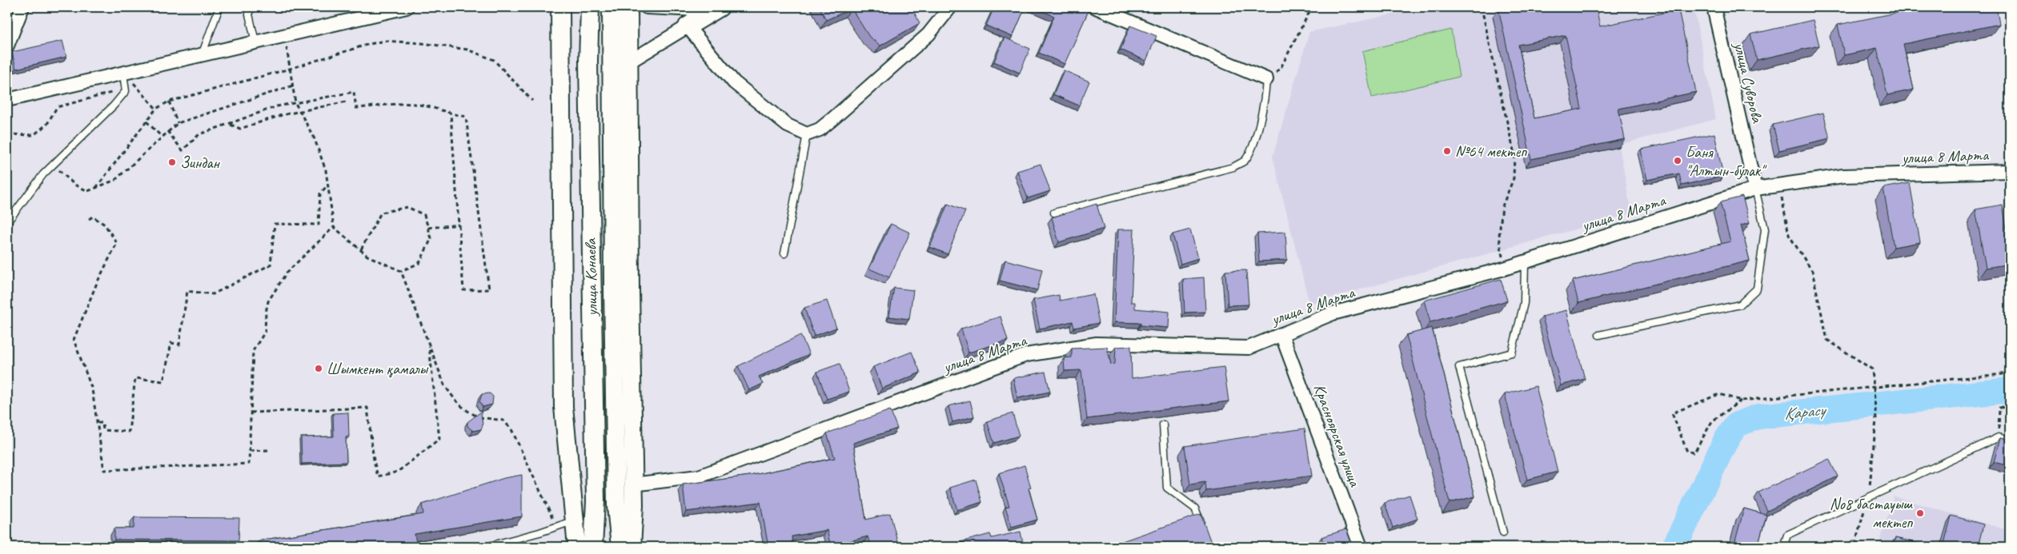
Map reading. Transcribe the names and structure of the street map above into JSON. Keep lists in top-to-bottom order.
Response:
{
  "streets": {
    "main road": ["улица Конаева"],
    "street": ["улица Суворова", "улица 8 Марта", "Красноярская улица"]
  },
  "crossings": [
    ["улица Суворова", "улица 8 Марта"],
    ["улица 8 Марта", "Красноярская улица"]
  ],
  "water": ["Қарасу"],
  "places": [
    "№64 мектеп",
    "Баня \"Алтын-булак\"",
    "Зиндан",
    "Шымкент қамалы",
    "No8 бастауыш мектеп"
  ]
}
